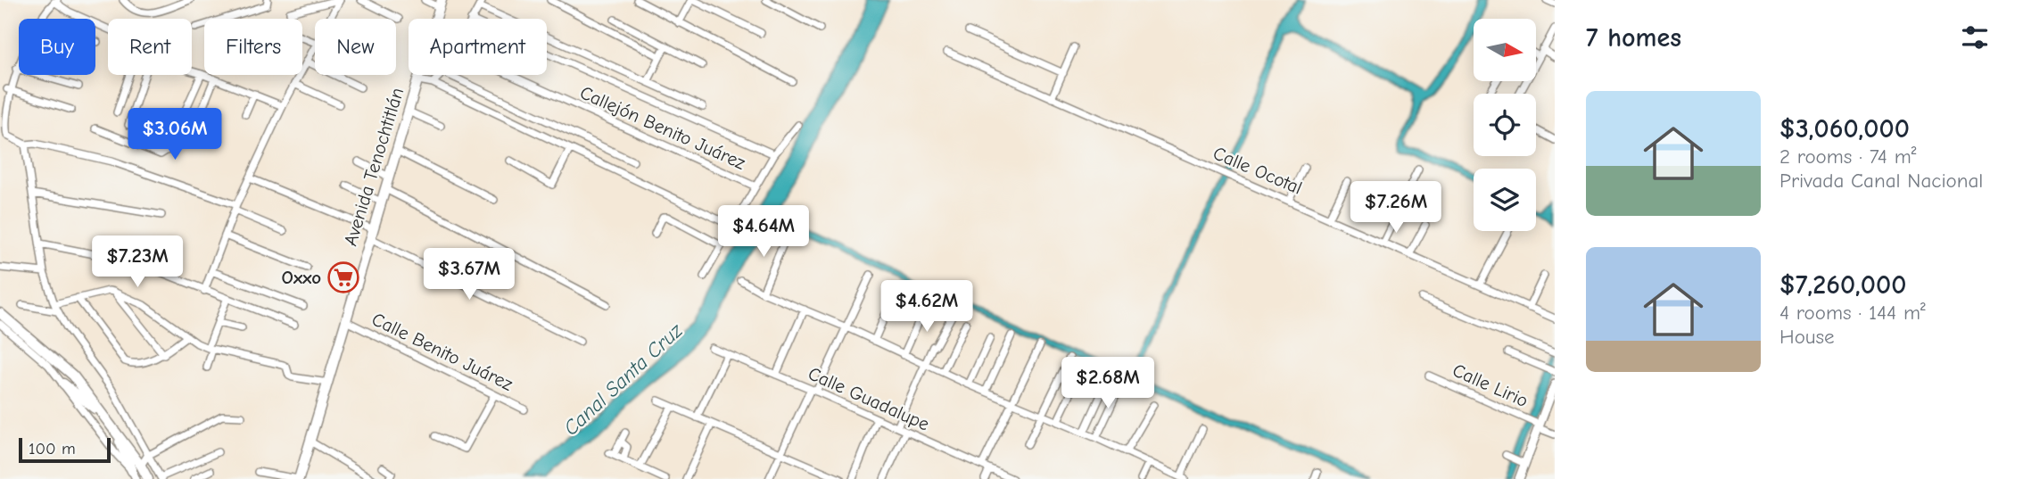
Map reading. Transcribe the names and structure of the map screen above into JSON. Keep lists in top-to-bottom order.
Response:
{
  "streets": {
    "main road": ["Avenida Tenochtitlán"],
    "street": [
      "Callejón Benito Juárez",
      "Calle Ocotal",
      "Calle Benito Juárez",
      "Calle Lirio",
      "Calle Guadalupe"
    ]
  },
  "crossings": [
    ["Avenida Tenochtitlán", "Calle Benito Juárez"]
  ],
  "water": ["Canal Santa Cruz"],
  "places": {
    "supermarket": ["Oxxo"]
  },
  "scale_bar": "100 m",
  "north": "right",
  "page": {
    "heading": "7 homes",
    "chip": [
      "Buy",
      "Rent",
      "Filters",
      "New",
      "Apartment"
    ],
    "list": [
      {
        "name": "$3,060,000",
        "note": "2 rooms · 74 m² · Privada Canal Nacional"
      },
      {
        "name": "$7,260,000",
        "note": "4 rooms · 144 m² · House"
      }
    ],
    "price": [
      "$3.06M",
      "$7.26M",
      "$4.64M",
      "$7.23M",
      "$3.67M",
      "$4.62M",
      "$2.68M"
    ],
    "scale": "100 m"
  }
}
